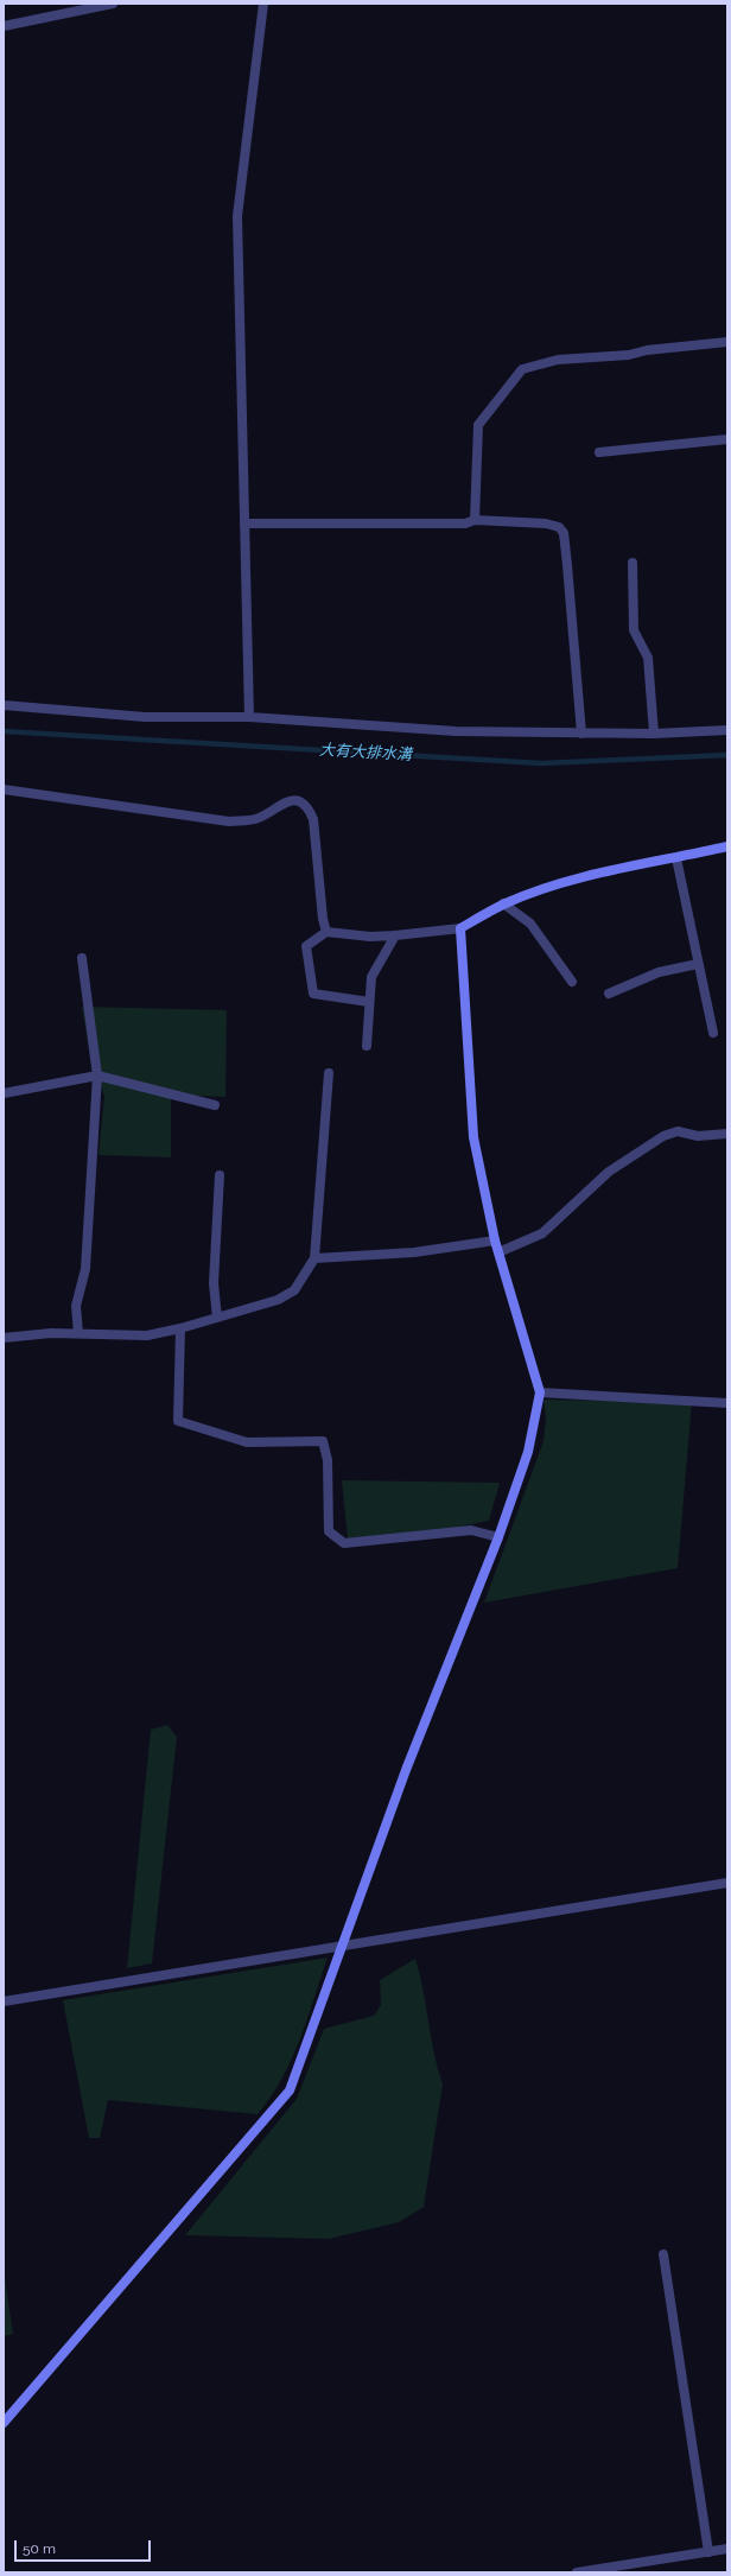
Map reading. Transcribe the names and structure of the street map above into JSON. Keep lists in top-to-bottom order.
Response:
{
  "water": ["大有大排水溝"],
  "scale_bar": "50 m"
}
